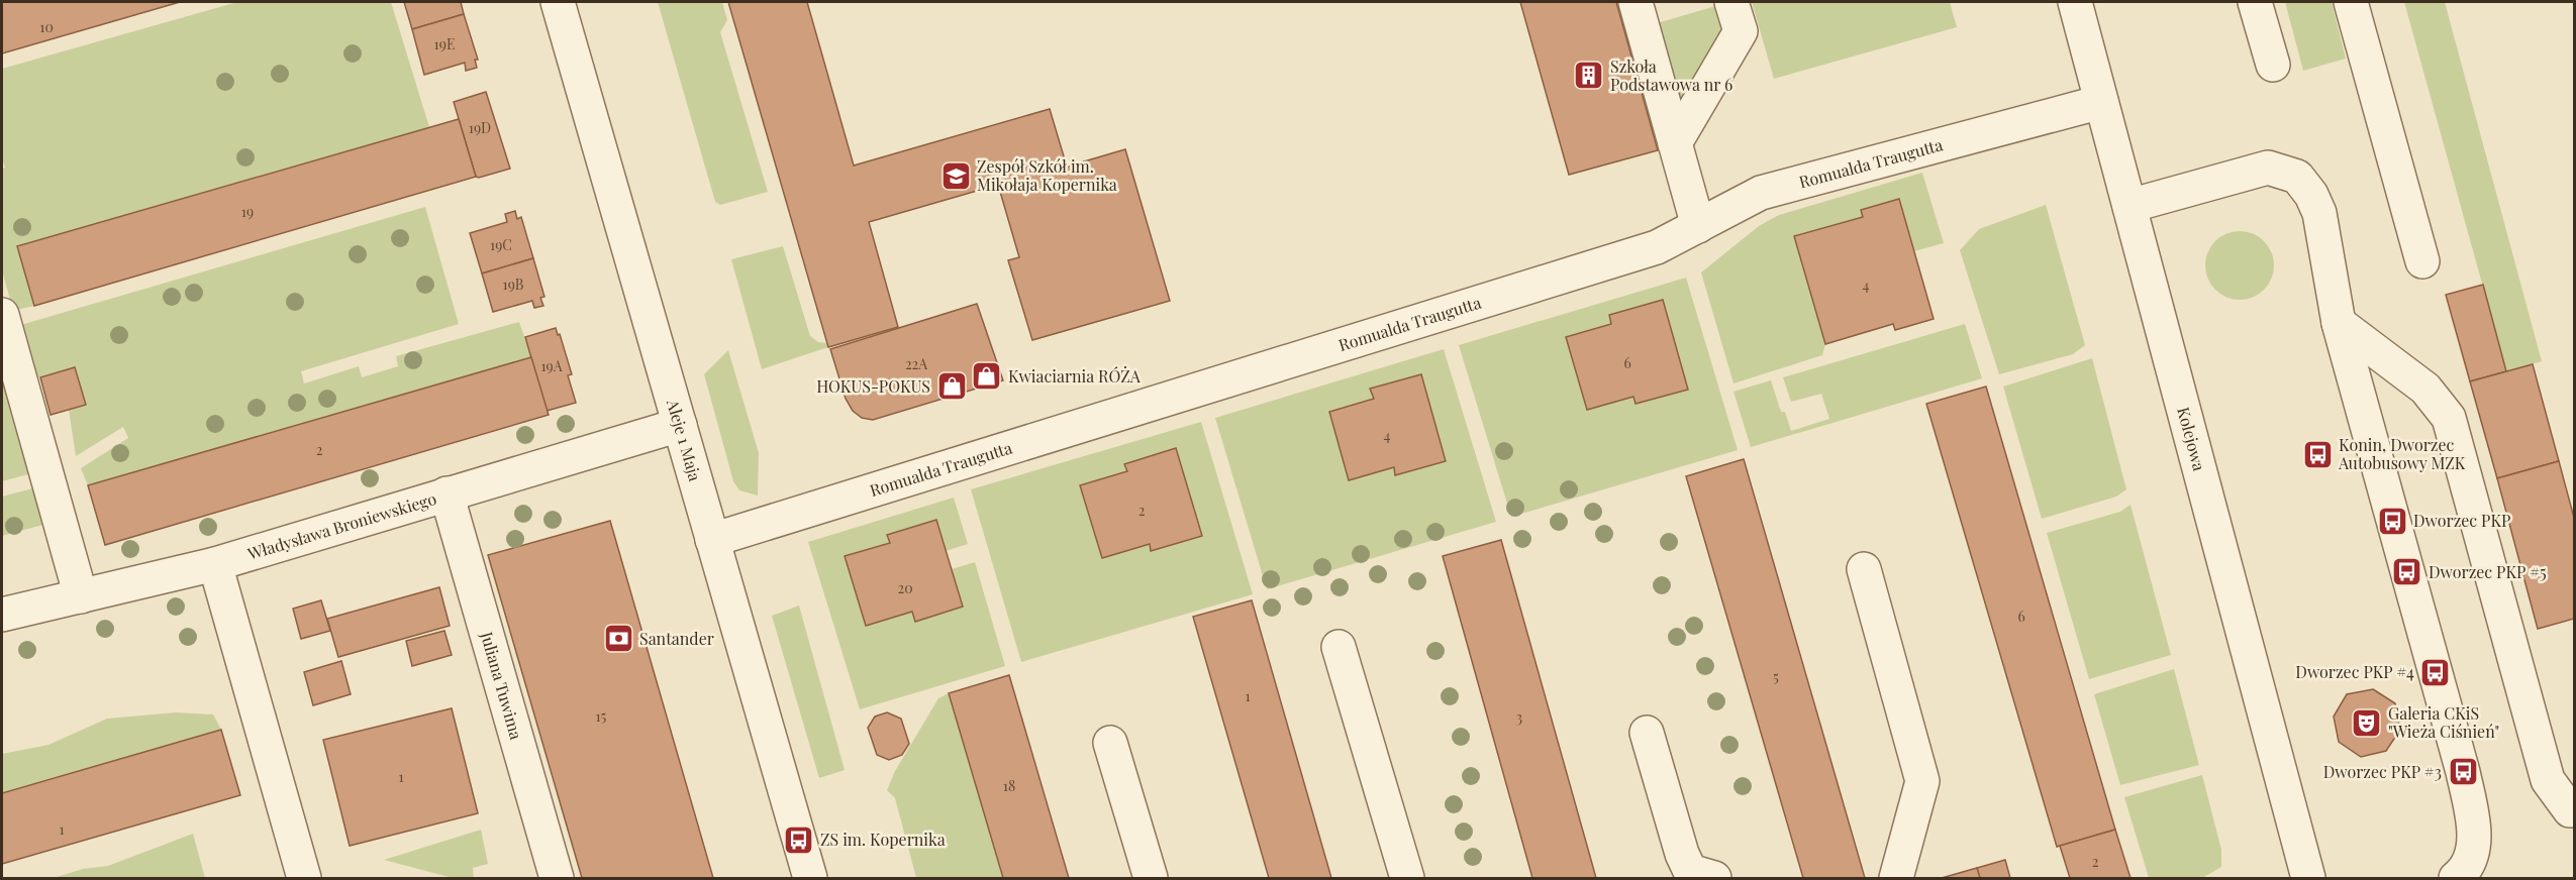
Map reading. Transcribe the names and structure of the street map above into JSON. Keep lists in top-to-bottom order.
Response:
{
  "streets": {
    "street": [
      "Romualda Traugutta",
      "Aleje 1 Maja",
      "Kolejowa",
      "Władysława Broniewskiego",
      "Juliana Tuwima"
    ]
  },
  "crossings": [
    ["Romualda Traugutta", "Aleje 1 Maja"],
    ["Romualda Traugutta", "Kolejowa"],
    ["Aleje 1 Maja", "Władysława Broniewskiego"],
    ["Władysława Broniewskiego", "Juliana Tuwima"]
  ],
  "places": {
    "building": ["Szkoła Podstawowa nr 6"],
    "school or university": ["Zespół Szkół im. Mikołaja Kopernika"],
    "shop": ["Kwiaciarnia RÓŻA", "HOKUS-POKUS"],
    "bus stop": [
      "Konin, Dworzec Autobusowy MZK",
      "Dworzec PKP",
      "Dworzec PKP #5",
      "Dworzec PKP #4",
      "Dworzec PKP #3",
      "ZS im. Kopernika"
    ],
    "bank": ["Santander"],
    "theatre": ["Galeria CKiS \"Wieża Ciśnień\""]
  },
  "house_numbers": [
    "10",
    "19E",
    "19D",
    "19",
    "19C",
    "19B",
    "4",
    "6",
    "22A",
    "19A",
    "4",
    "2",
    "2",
    "20",
    "6",
    "5",
    "1",
    "15",
    "3",
    "1",
    "18",
    "1",
    "2"
  ]
}
